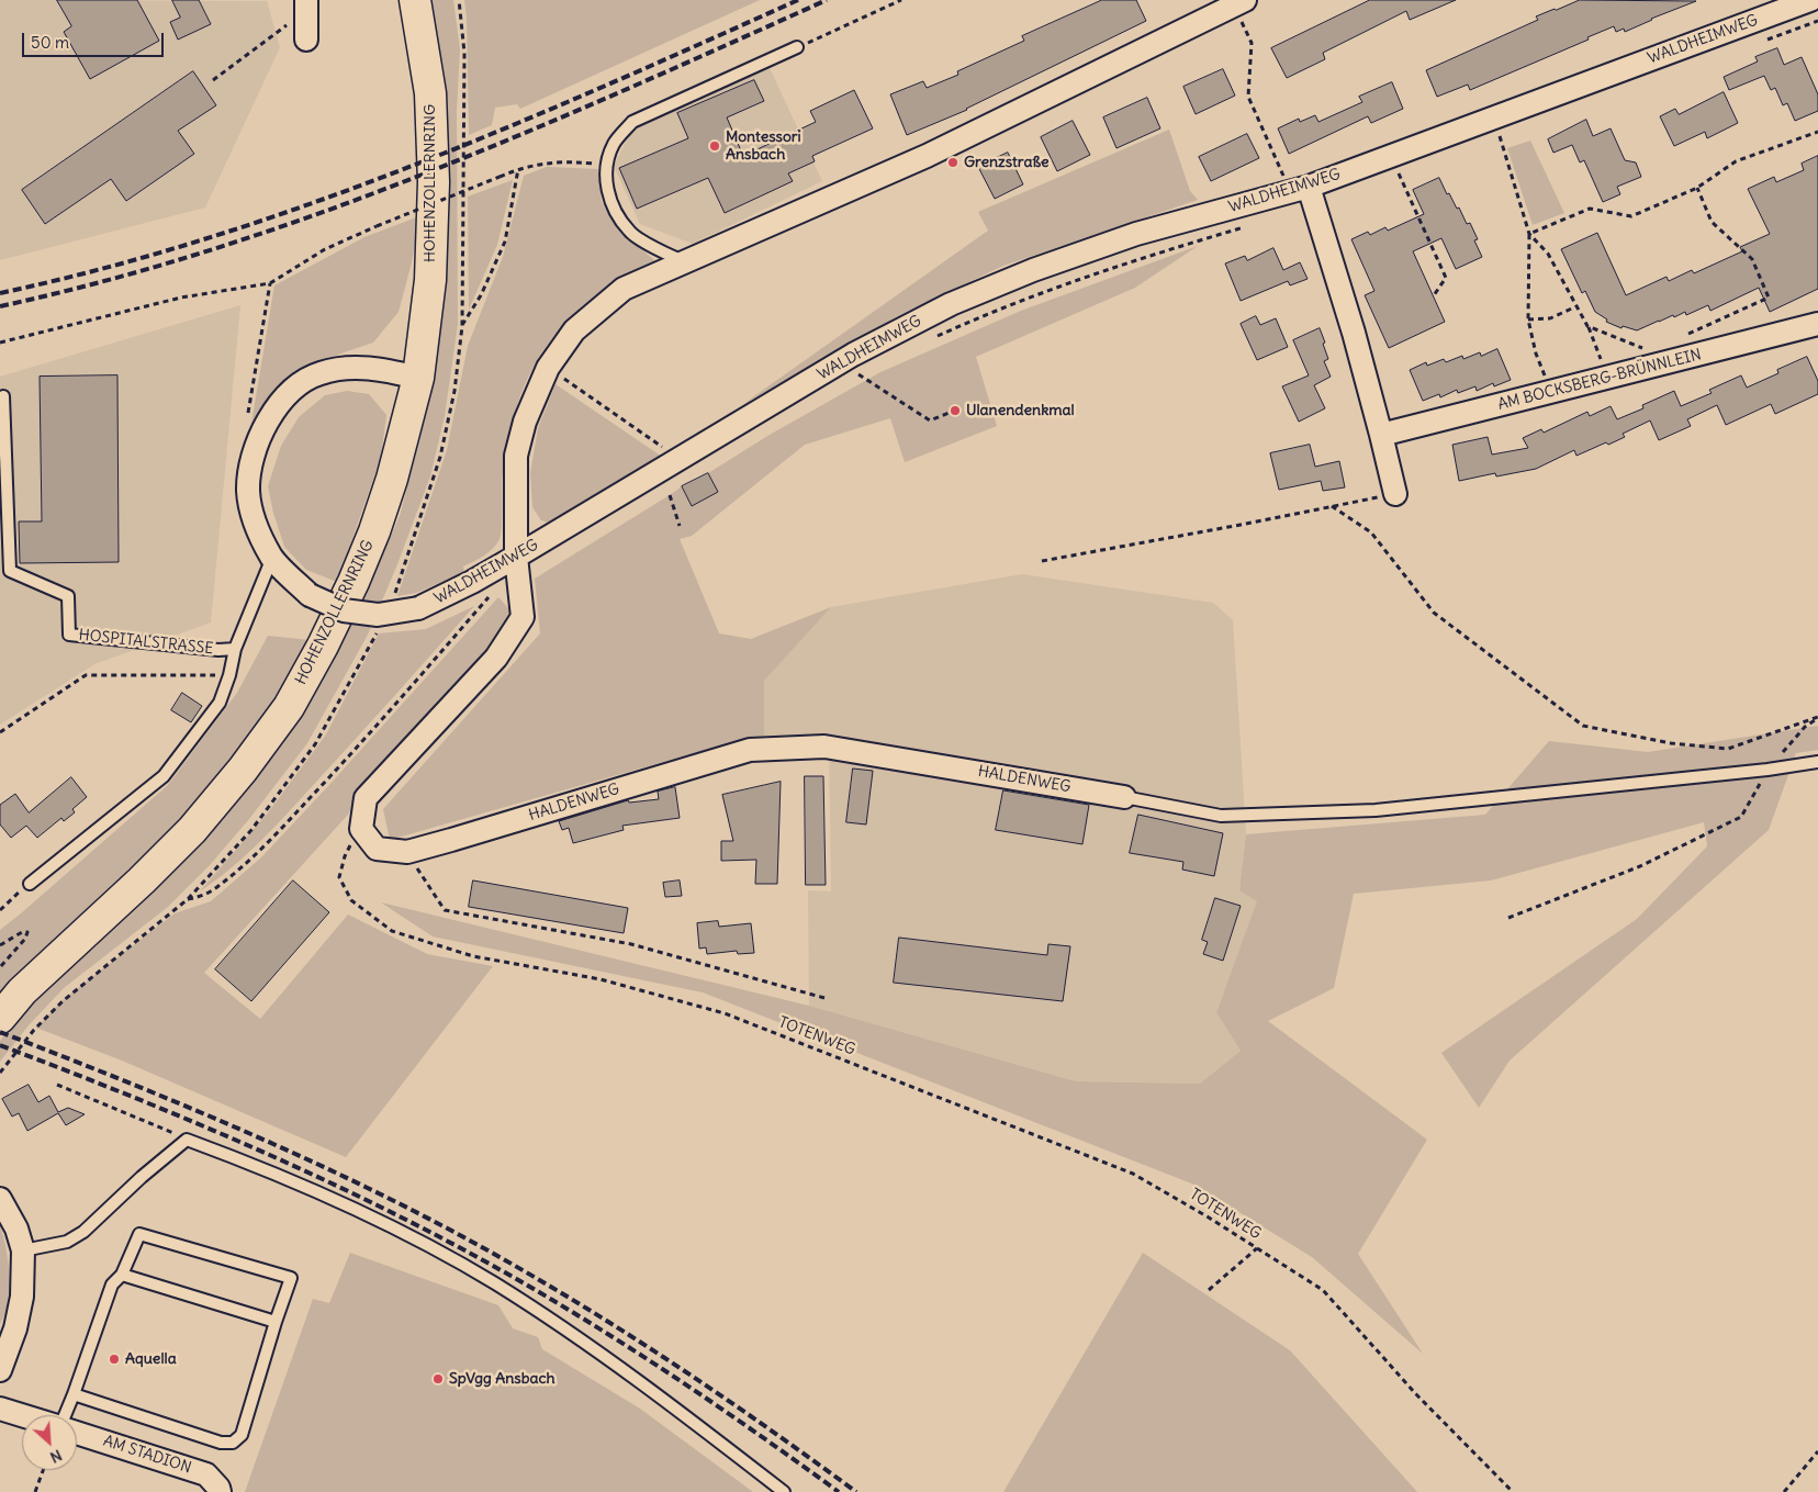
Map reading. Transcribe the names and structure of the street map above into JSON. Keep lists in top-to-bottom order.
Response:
{
  "streets": {
    "main road": ["HOHENZOLLERNRING"],
    "street": [
      "WALDHEIMWEG",
      "AM BOCKSBERG-BRÜNNLEIN",
      "HALDENWEG",
      "AM STADION"
    ],
    "lane": ["HOSPITALSTRASSE"],
    "path": ["TOTENWEG"]
  },
  "crossings": [
    ["WALDHEIMWEG", "HOHENZOLLERNRING"],
    ["WALDHEIMWEG", "HOSPITALSTRASSE"],
    ["HALDENWEG", "TOTENWEG"]
  ],
  "places": [
    "Montessori Ansbach",
    "Grenzstraße",
    "Ulanendenkmal",
    "Aquella",
    "SpVgg Ansbach"
  ],
  "scale_bar": "50 m",
  "north": "bottom right"
}
